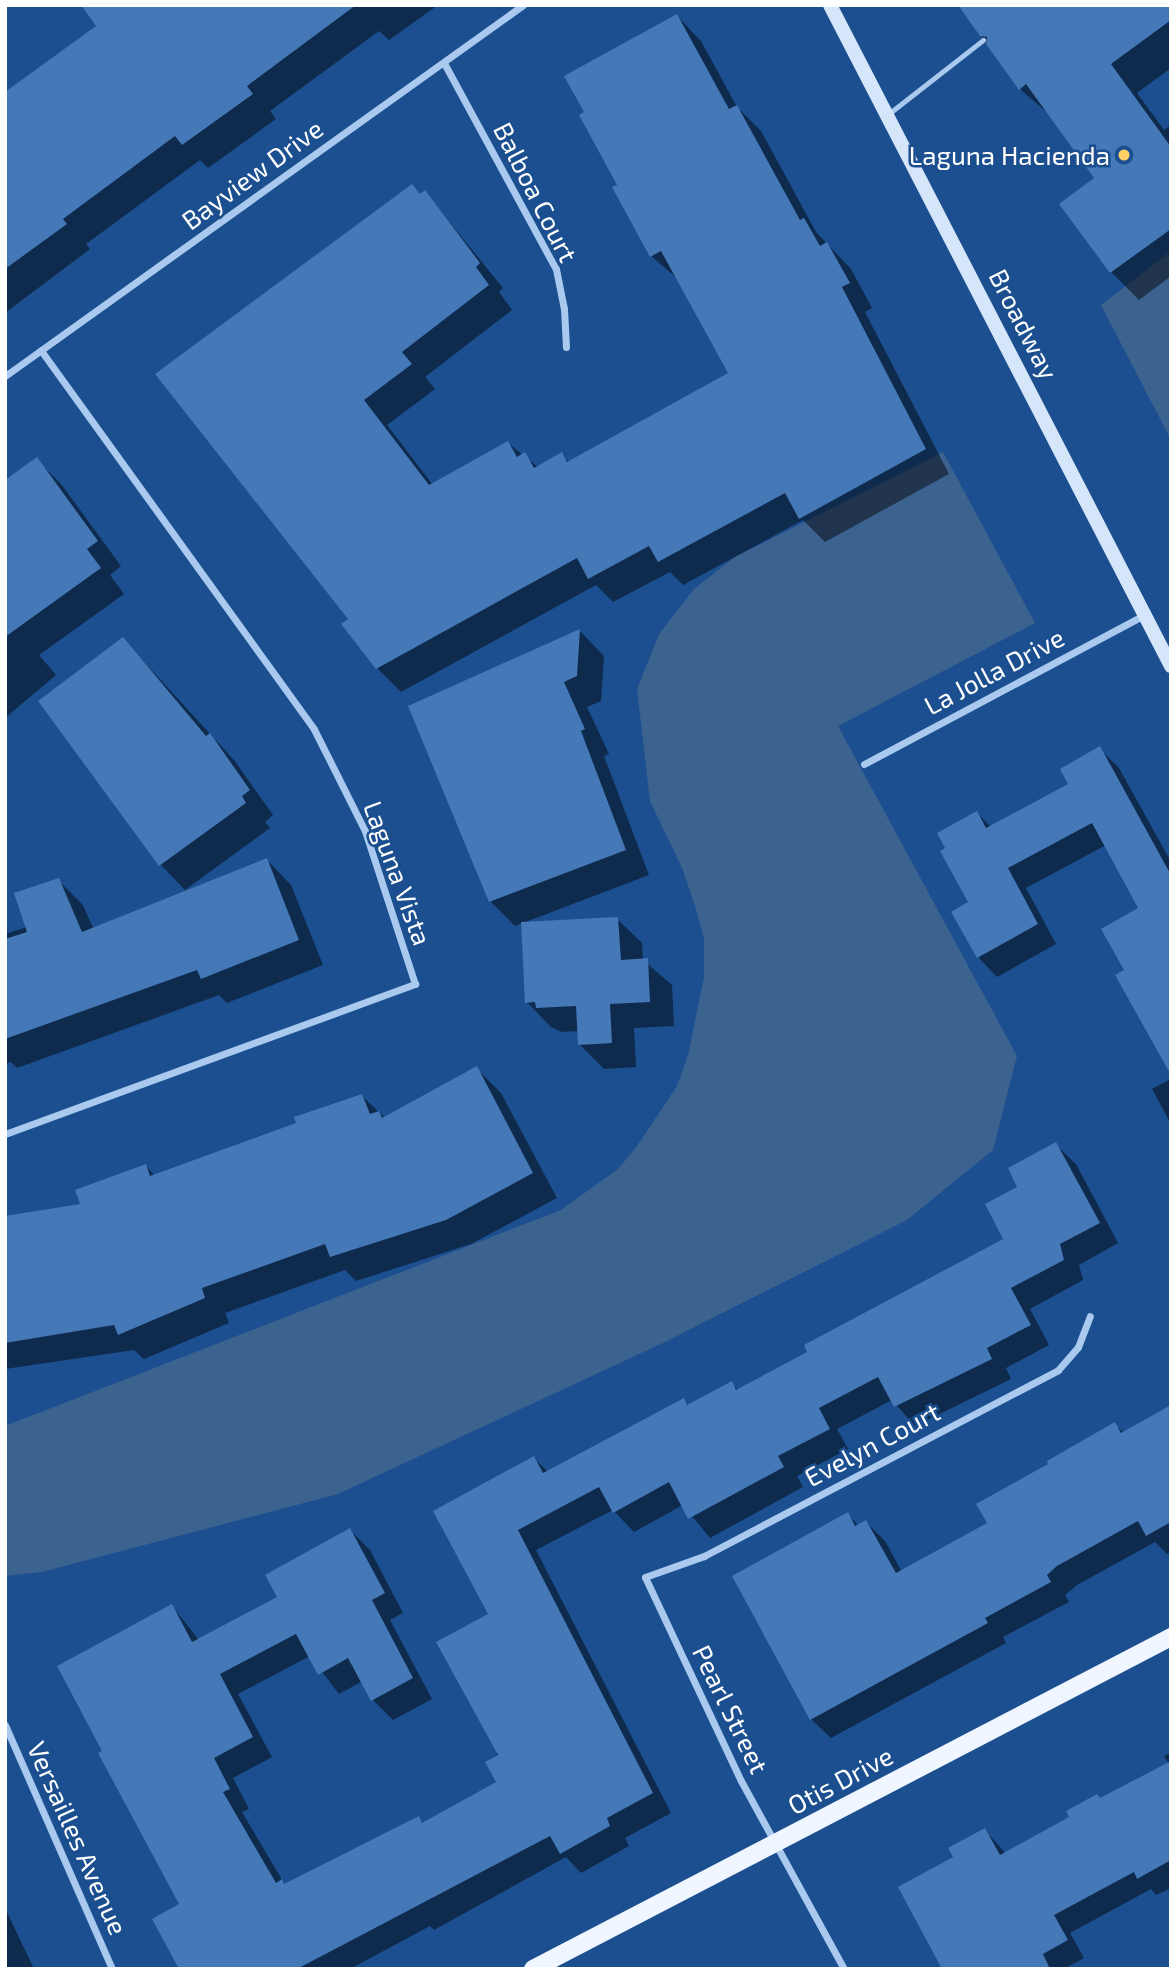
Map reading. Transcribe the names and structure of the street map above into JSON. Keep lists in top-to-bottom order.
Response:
{
  "streets": {
    "main road": ["Otis Drive"],
    "street": [
      "Bayview Drive",
      "Balboa Court",
      "Broadway",
      "La Jolla Drive",
      "Laguna Vista",
      "Evelyn Court",
      "Pearl Street",
      "Versailles Avenue"
    ]
  },
  "crossings": [
    ["Bayview Drive", "Balboa Court"],
    ["Bayview Drive", "Laguna Vista"],
    ["Broadway", "La Jolla Drive"],
    ["Evelyn Court", "Pearl Street"],
    ["Pearl Street", "Otis Drive"]
  ],
  "places": ["Laguna Hacienda"]
}
